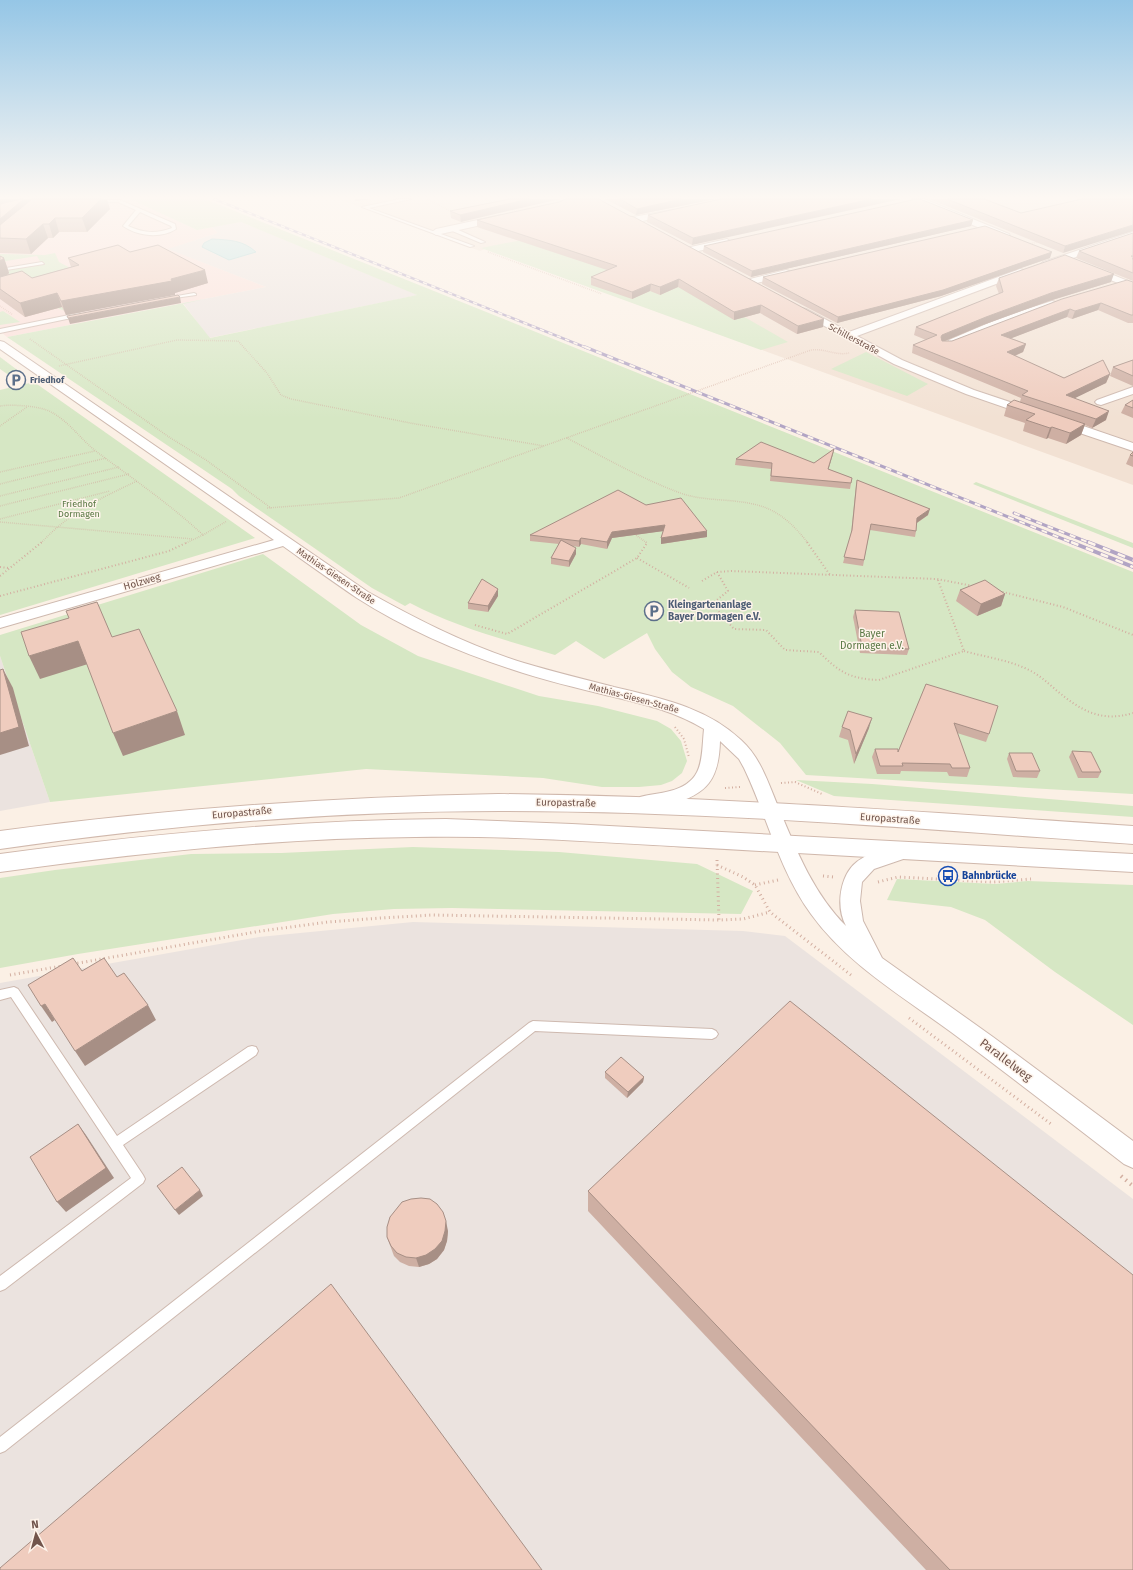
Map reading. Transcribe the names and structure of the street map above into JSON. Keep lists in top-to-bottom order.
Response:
{
  "streets": {
    "main road": ["Europastraße"],
    "street": [
      "Schillerstraße",
      "Mathias-Giesen-Straße",
      "Holzweg",
      "Parallelweg"
    ]
  },
  "crossings": [
    ["Mathias-Giesen-Straße", "Holzweg"],
    ["Mathias-Giesen-Straße", "Europastraße"],
    ["Mathias-Giesen-Straße", "Parallelweg"],
    ["Europastraße", "Parallelweg"]
  ],
  "parks": ["Friedhof Dormagen", "Bayer Dormagen e.V."],
  "places": {
    "parking": ["Friedhof", "Kleingartenanlage Bayer Dormagen e.V."],
    "bus stop": ["Bahnbrücke"]
  },
  "north": "top"
}
